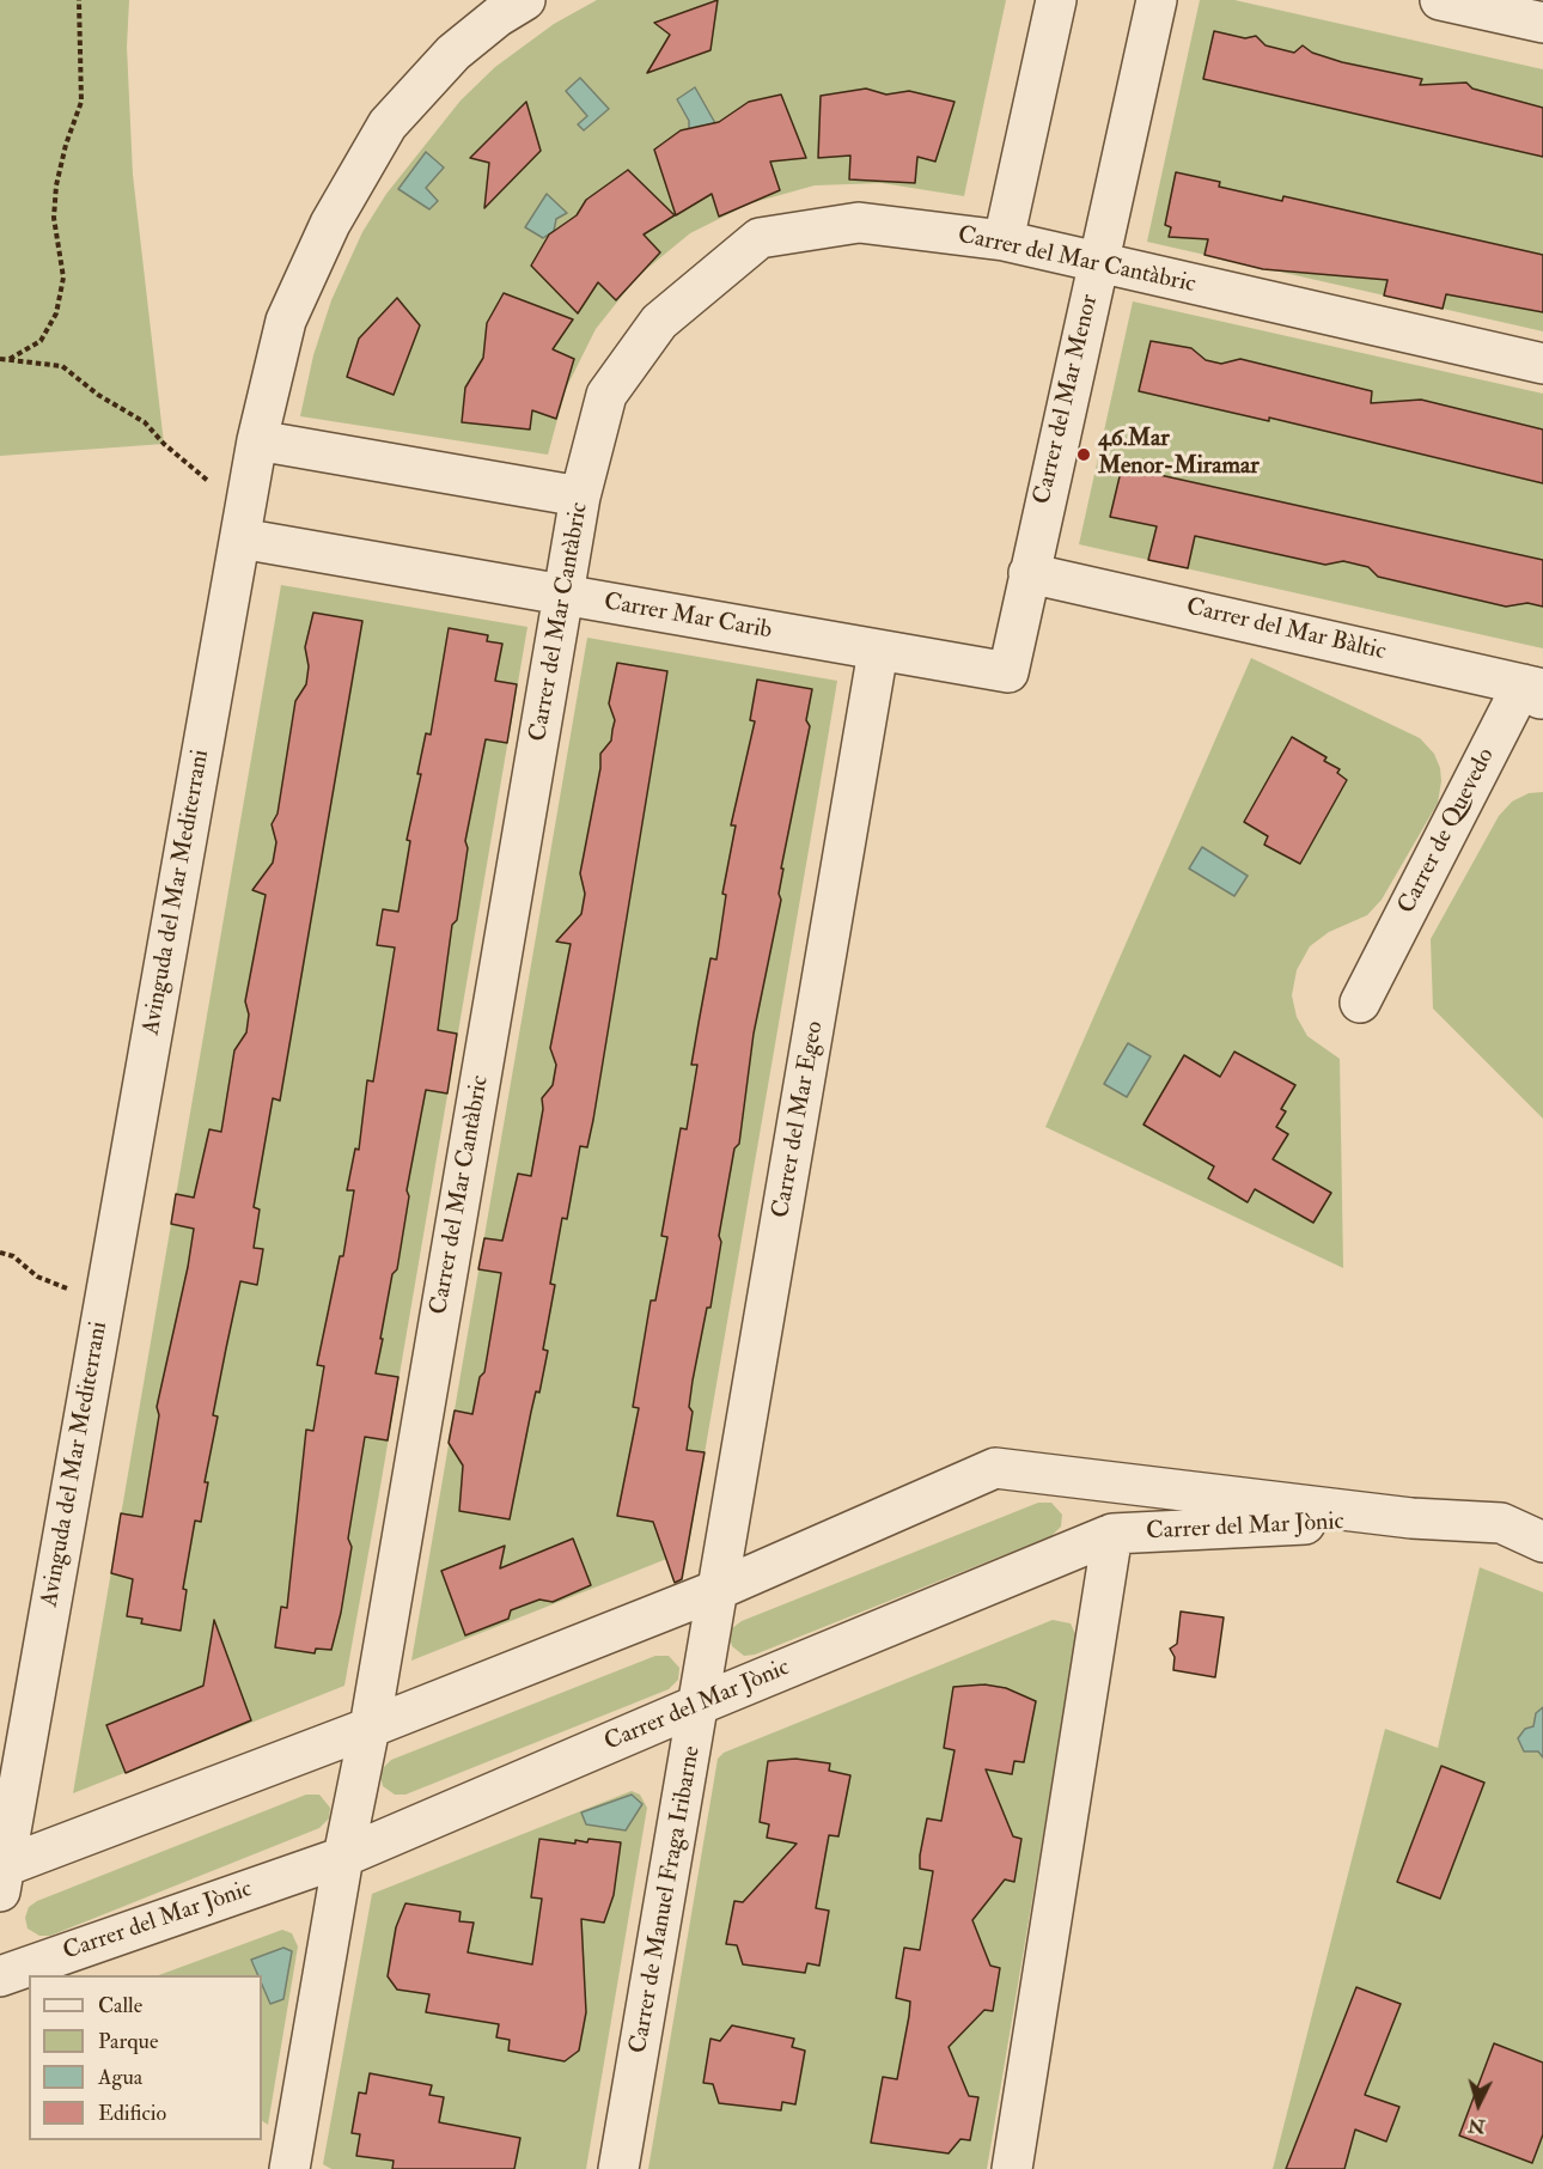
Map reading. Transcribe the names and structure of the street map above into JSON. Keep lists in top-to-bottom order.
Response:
{
  "streets": {
    "street": [
      "Carrer del Mar Cantàbric",
      "Carrer del Mar Menor",
      "Carrer Mar Carib",
      "Carrer del Mar Bàltic",
      "Carrer de Quevedo",
      "Avinguda del Mar Mediterrani",
      "Carrer del Mar Egeo",
      "Carrer del Mar Jònic",
      "Carrer de Manuel Fraga Iribarne"
    ]
  },
  "crossings": [
    ["Carrer del Mar Cantàbric", "Carrer del Mar Menor"],
    ["Carrer del Mar Cantàbric", "Carrer Mar Carib"],
    ["Carrer del Mar Cantàbric", "Carrer del Mar Jònic"],
    ["Carrer del Mar Menor", "Carrer Mar Carib"],
    ["Carrer del Mar Menor", "Carrer del Mar Bàltic"],
    ["Carrer Mar Carib", "Avinguda del Mar Mediterrani"],
    ["Carrer Mar Carib", "Carrer del Mar Egeo"],
    ["Carrer del Mar Bàltic", "Carrer de Quevedo"],
    ["Avinguda del Mar Mediterrani", "Carrer del Mar Jònic"],
    ["Carrer del Mar Egeo", "Carrer del Mar Jònic"],
    ["Carrer del Mar Egeo", "Carrer de Manuel Fraga Iribarne"],
    ["Carrer del Mar Jònic", "Carrer de Manuel Fraga Iribarne"]
  ],
  "places": ["46.Mar Menor-Miramar"],
  "legend": [
    "Calle",
    "Parque",
    "Agua",
    "Edificio"
  ],
  "north": "bottom"
}
